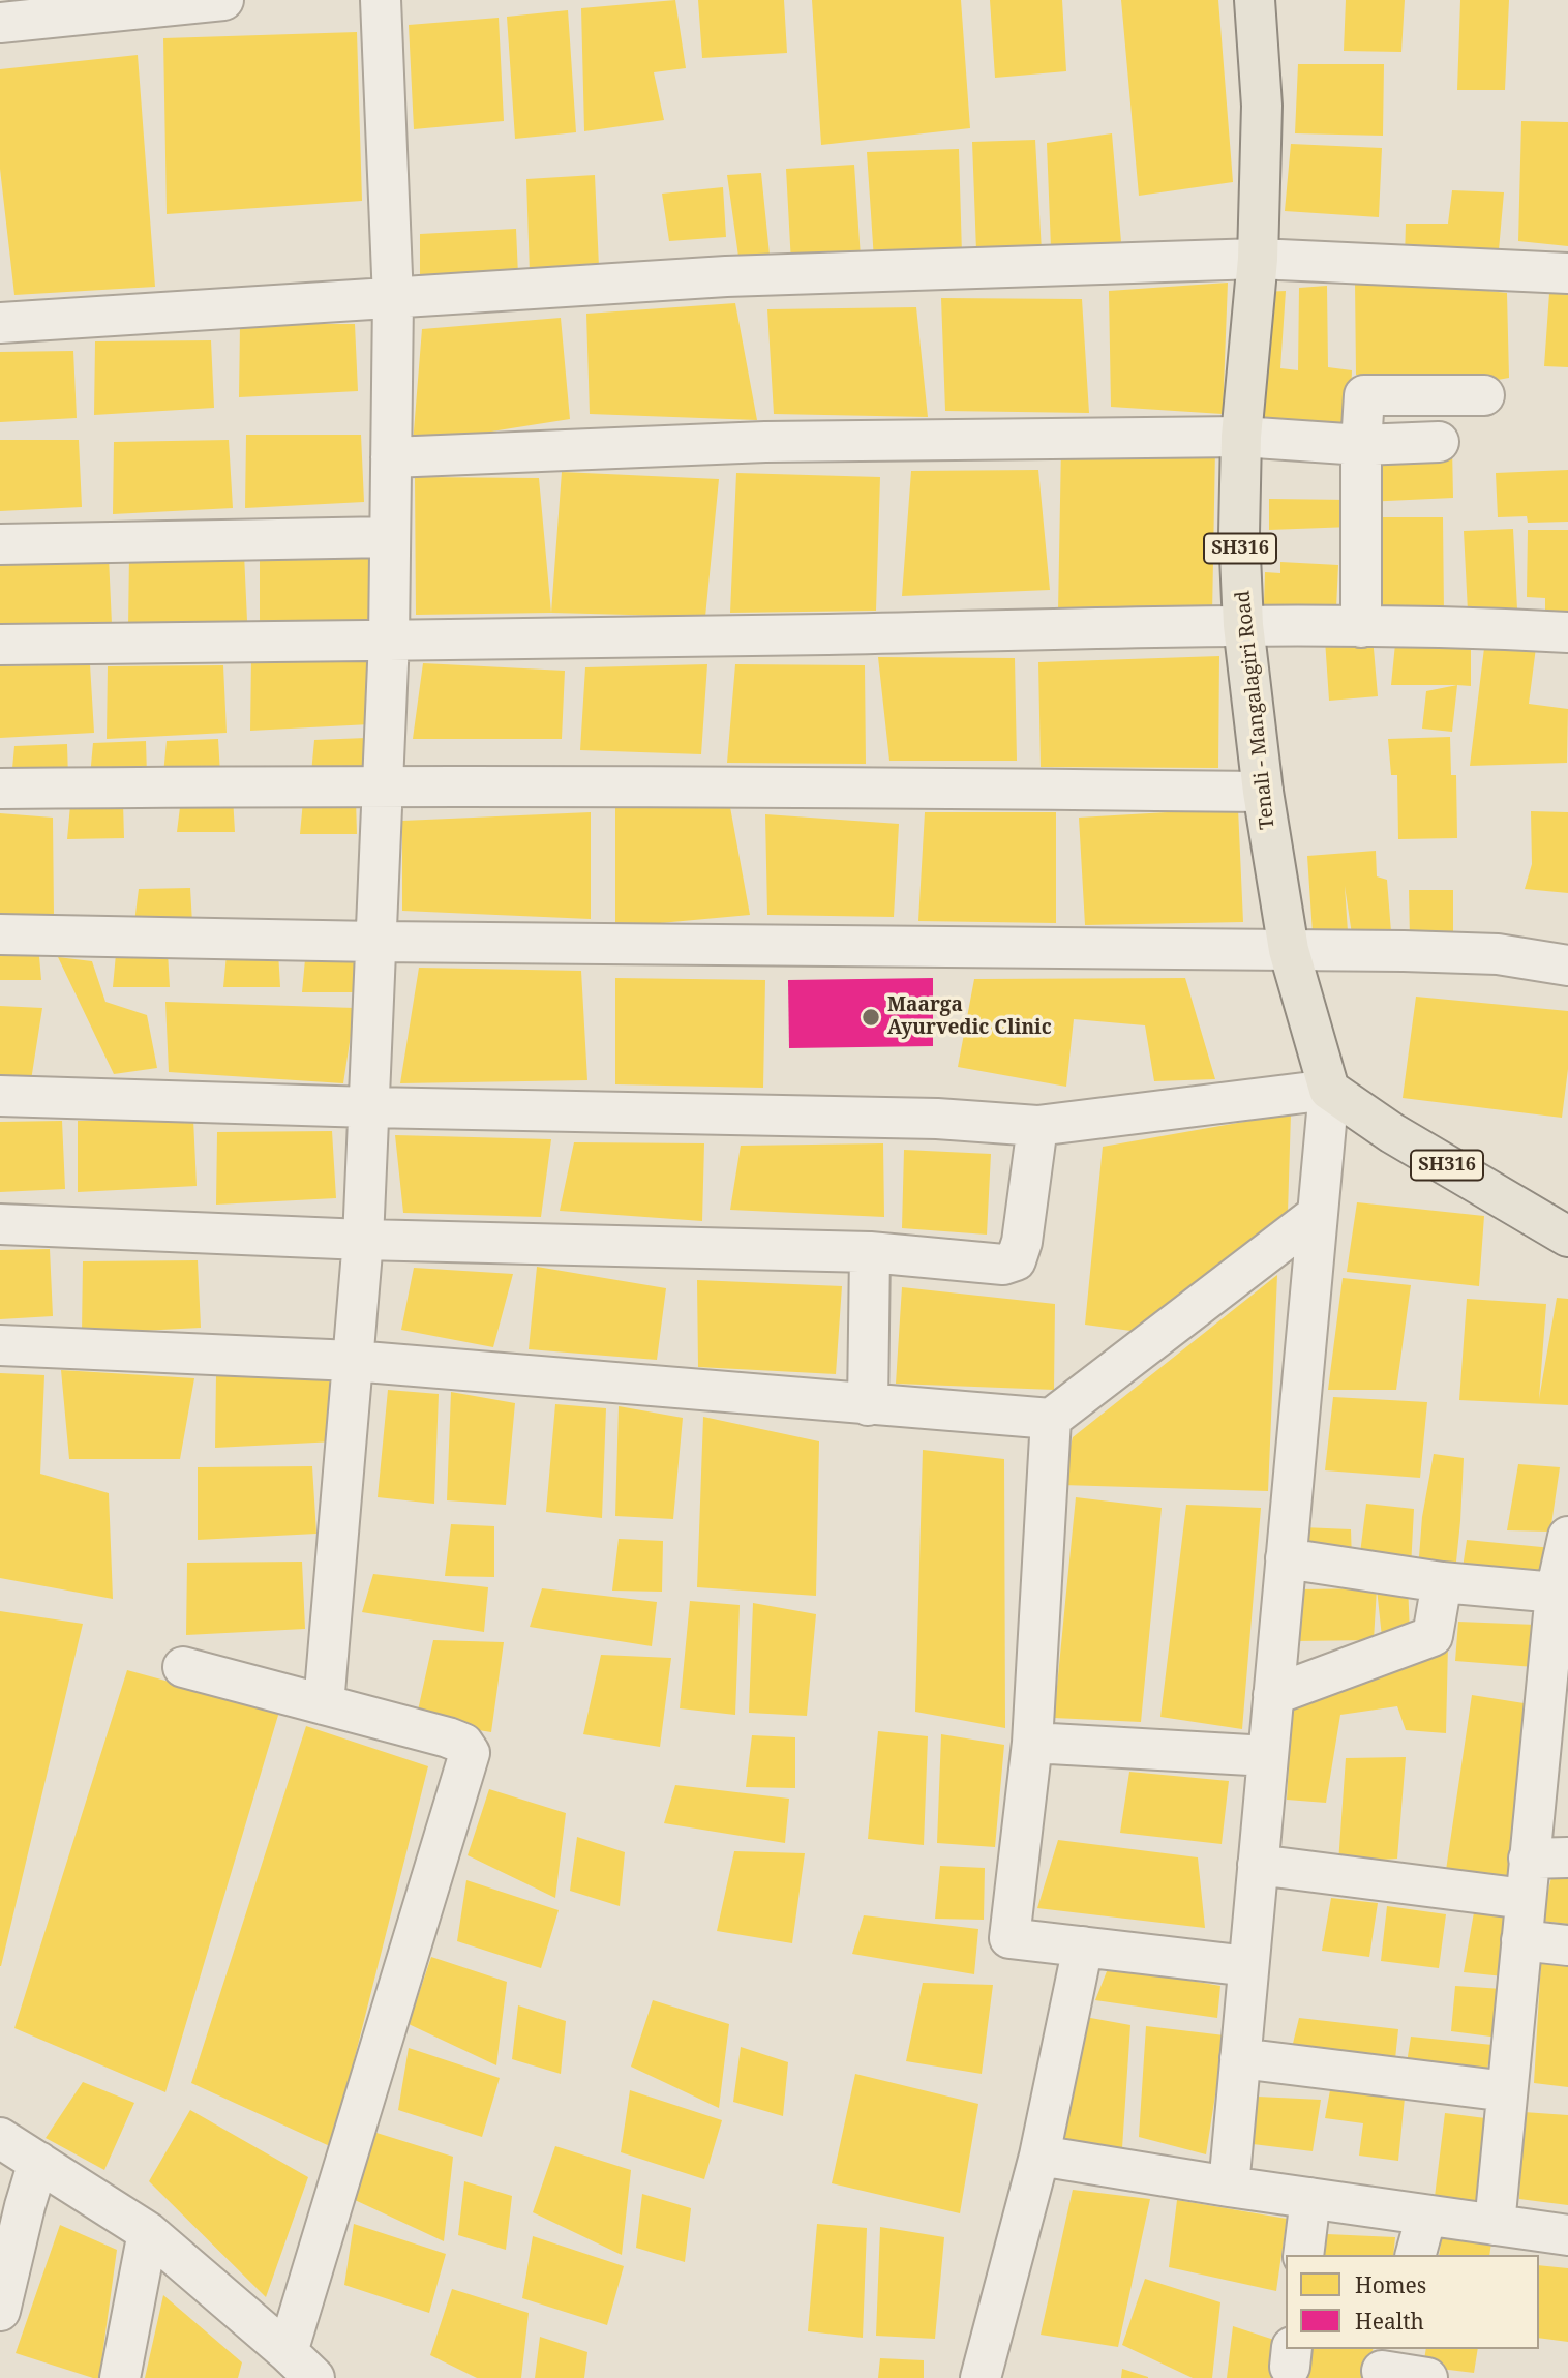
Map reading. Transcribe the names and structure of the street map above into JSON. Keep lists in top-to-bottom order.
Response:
{
  "streets": {
    "main road": ["SH316", "Tenali - Mangalagiri Road"]
  },
  "crossings": [
    ["SH316", "Tenali - Mangalagiri Road"]
  ],
  "places": ["Maarga Ayurvedic Clinic"],
  "legend": ["Homes", "Health"]
}
